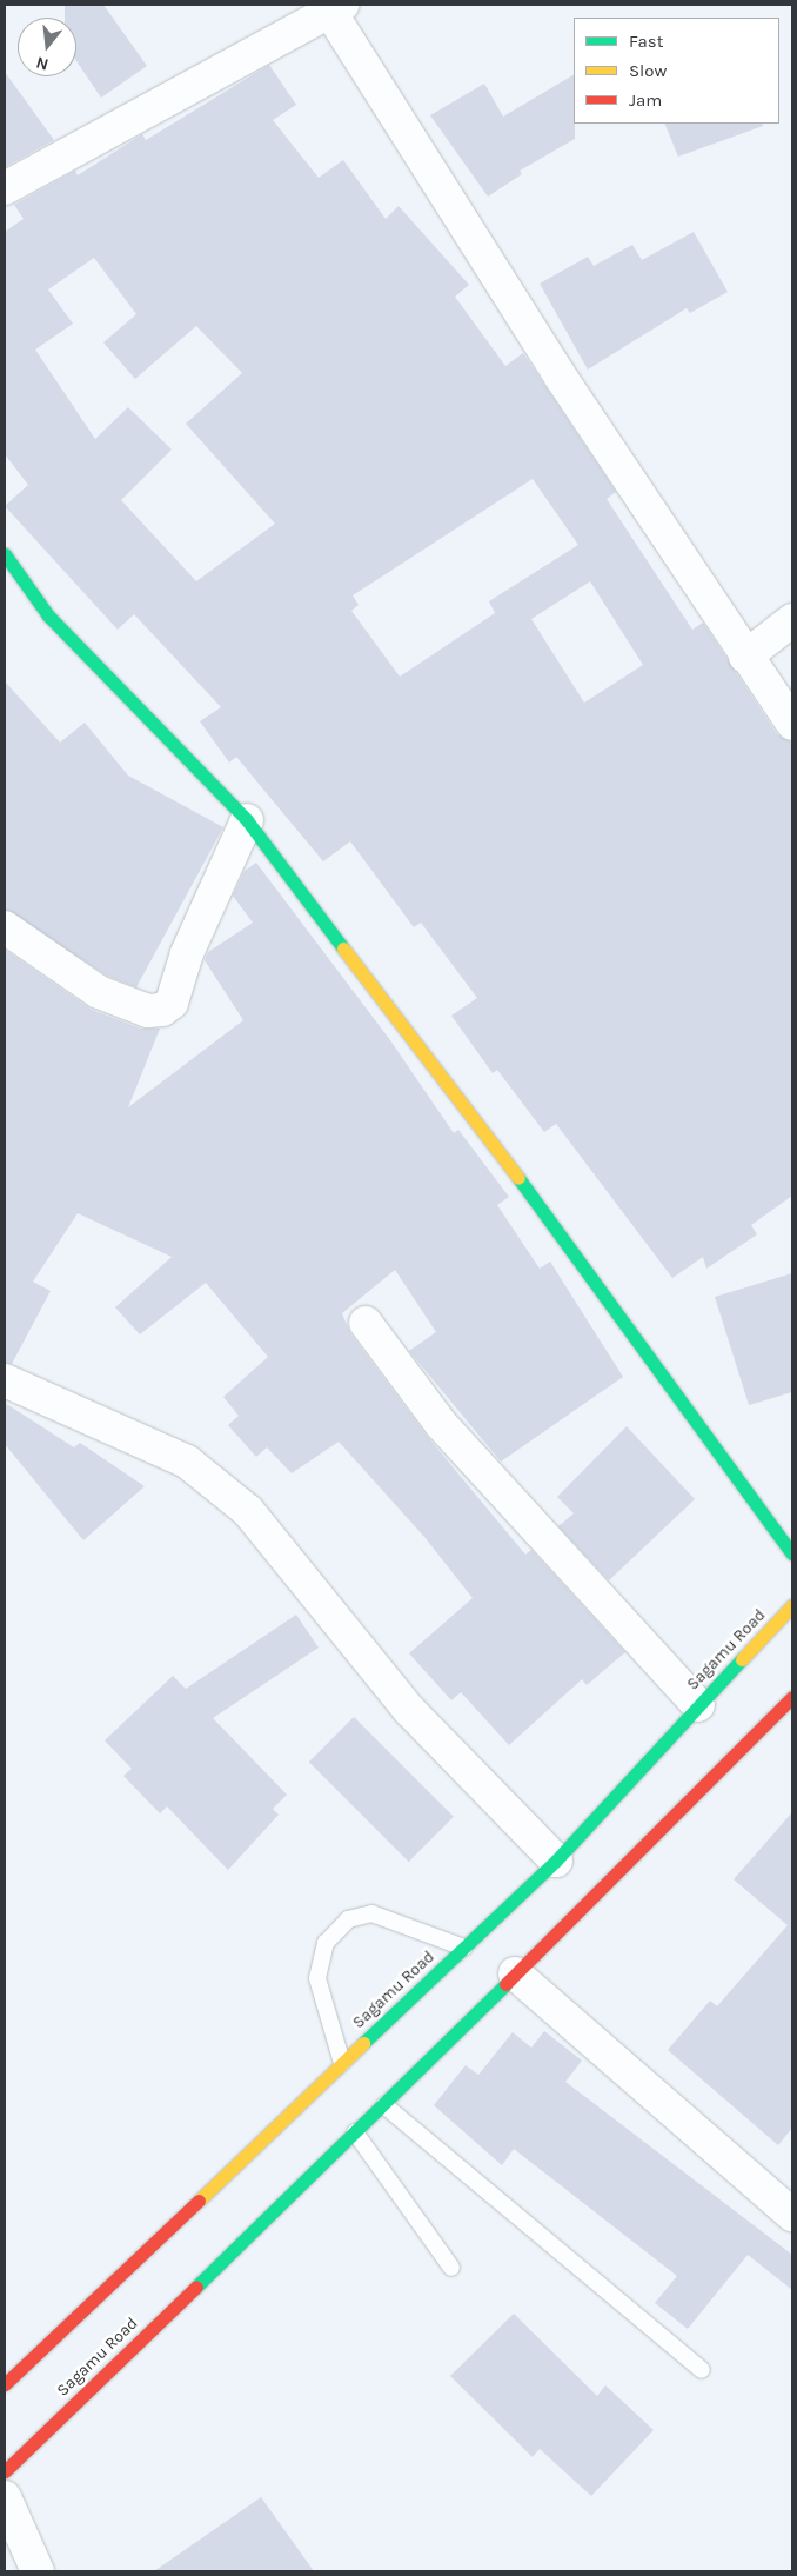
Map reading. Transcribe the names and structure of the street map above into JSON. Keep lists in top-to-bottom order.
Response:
{
  "streets": {
    "main road": ["Sagamu Road"]
  },
  "legend": ["Fast", "Slow", "Jam"],
  "north": "bottom"
}
